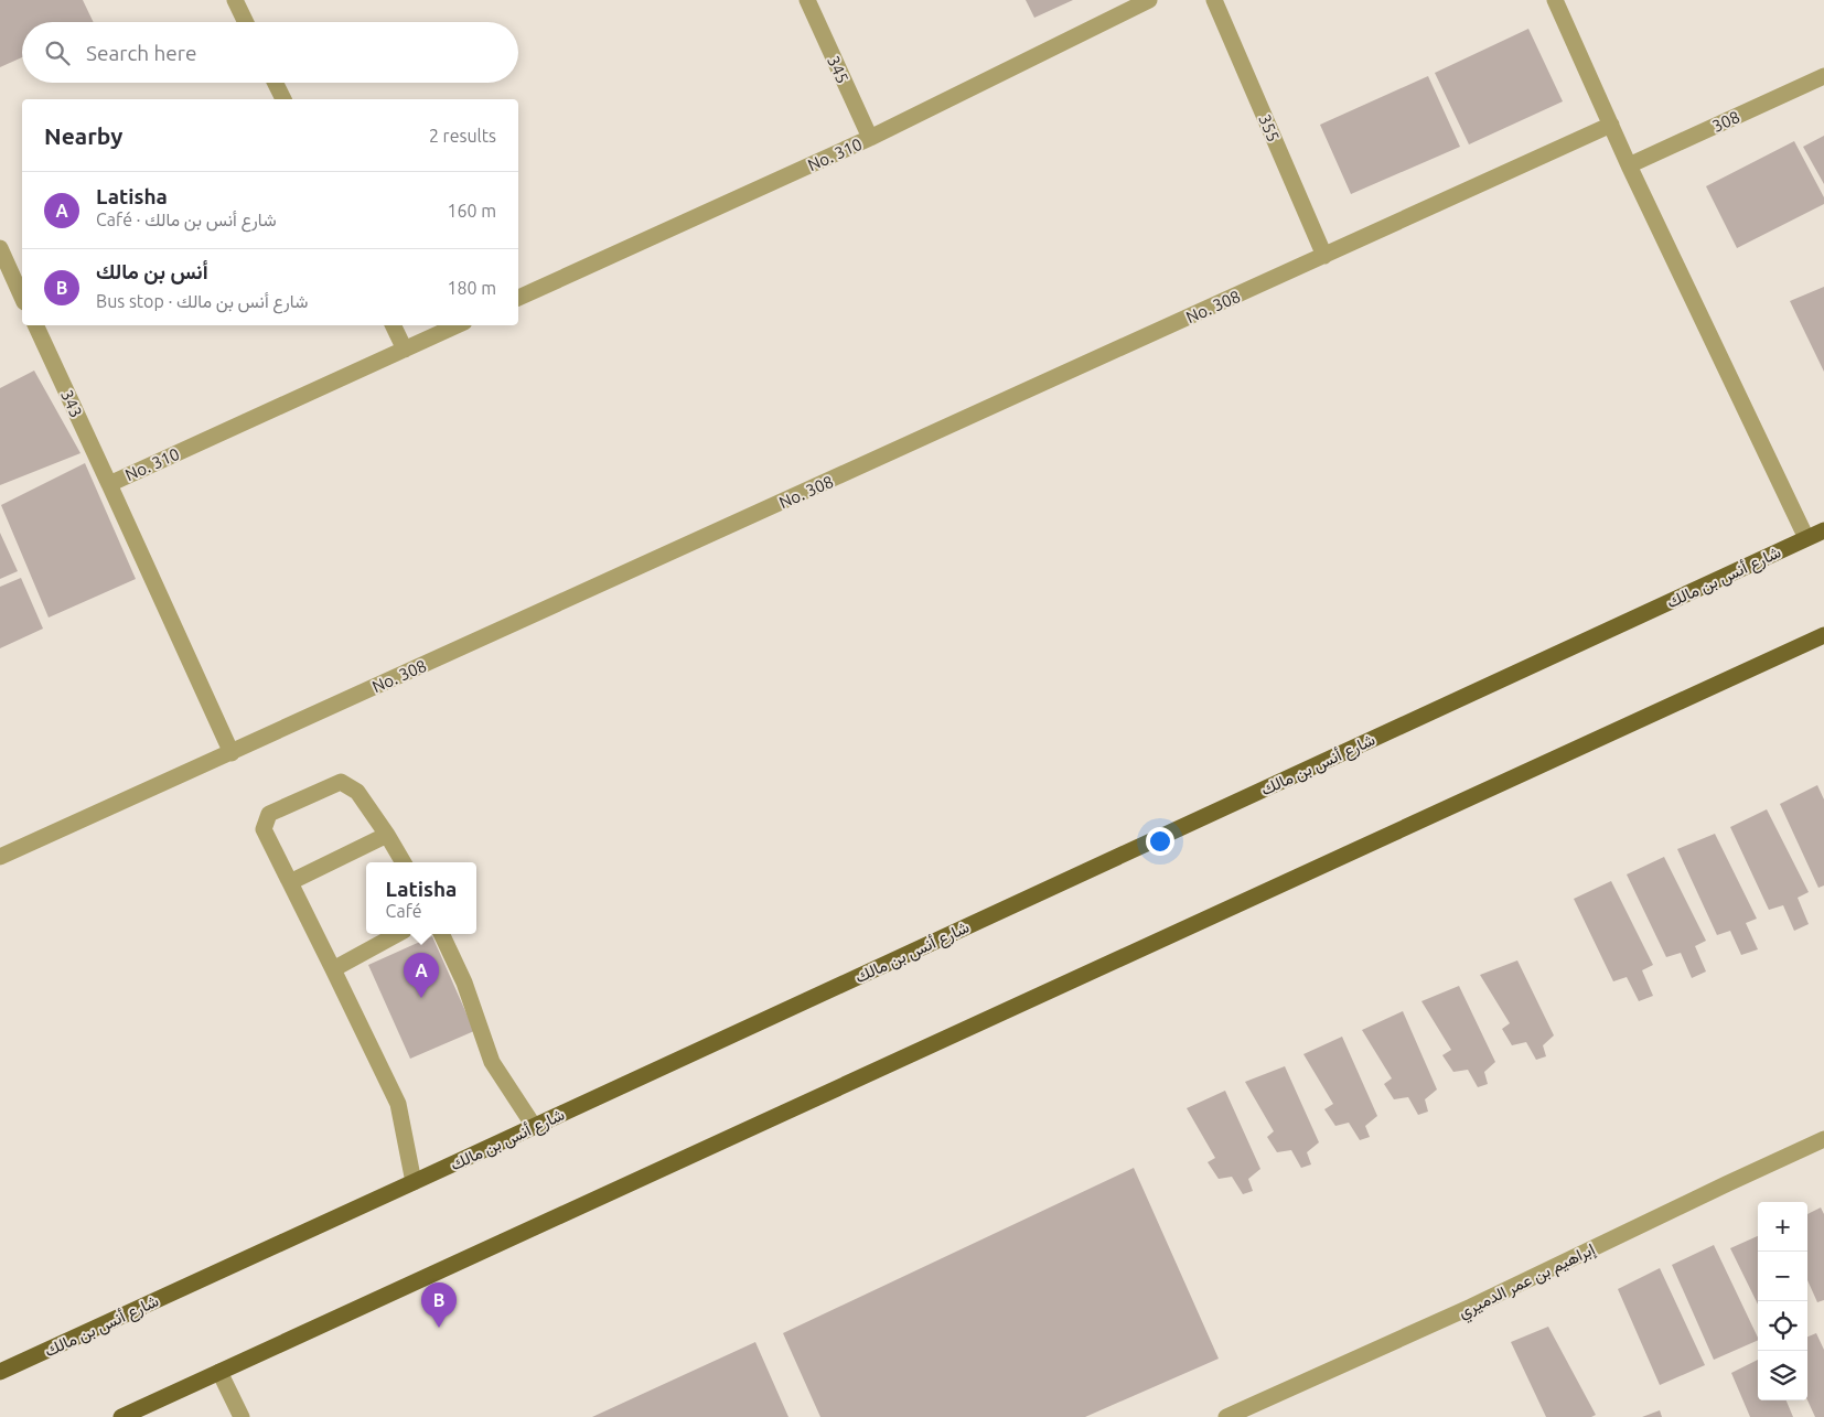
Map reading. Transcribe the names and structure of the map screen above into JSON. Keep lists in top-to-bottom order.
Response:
{
  "streets": {
    "main road": ["شارع أنس بن مالك"],
    "street": [
      "345",
      "308",
      "355",
      "No. 310",
      "No. 308",
      "343",
      "إبراهيم بن عمر الدميري"
    ]
  },
  "crossings": [
    ["345", "No. 310"],
    ["355", "No. 308"],
    ["No. 310", "No. 308"],
    ["No. 310", "343"]
  ],
  "page": {
    "search": "Search here",
    "heading": ["Nearby", "2 results"],
    "list": [
      {
        "mark": "A",
        "name": "Latisha",
        "note": "Café · شارع أنس بن مالك",
        "value": "160 m"
      },
      {
        "mark": "B",
        "name": "أنس بن مالك",
        "note": "Bus stop · شارع أنس بن مالك",
        "value": "180 m"
      }
    ],
    "popup": ["Latisha", "Café"],
    "pins": ["A", "B"],
    "map_buttons": ["+", "−"]
  }
}
